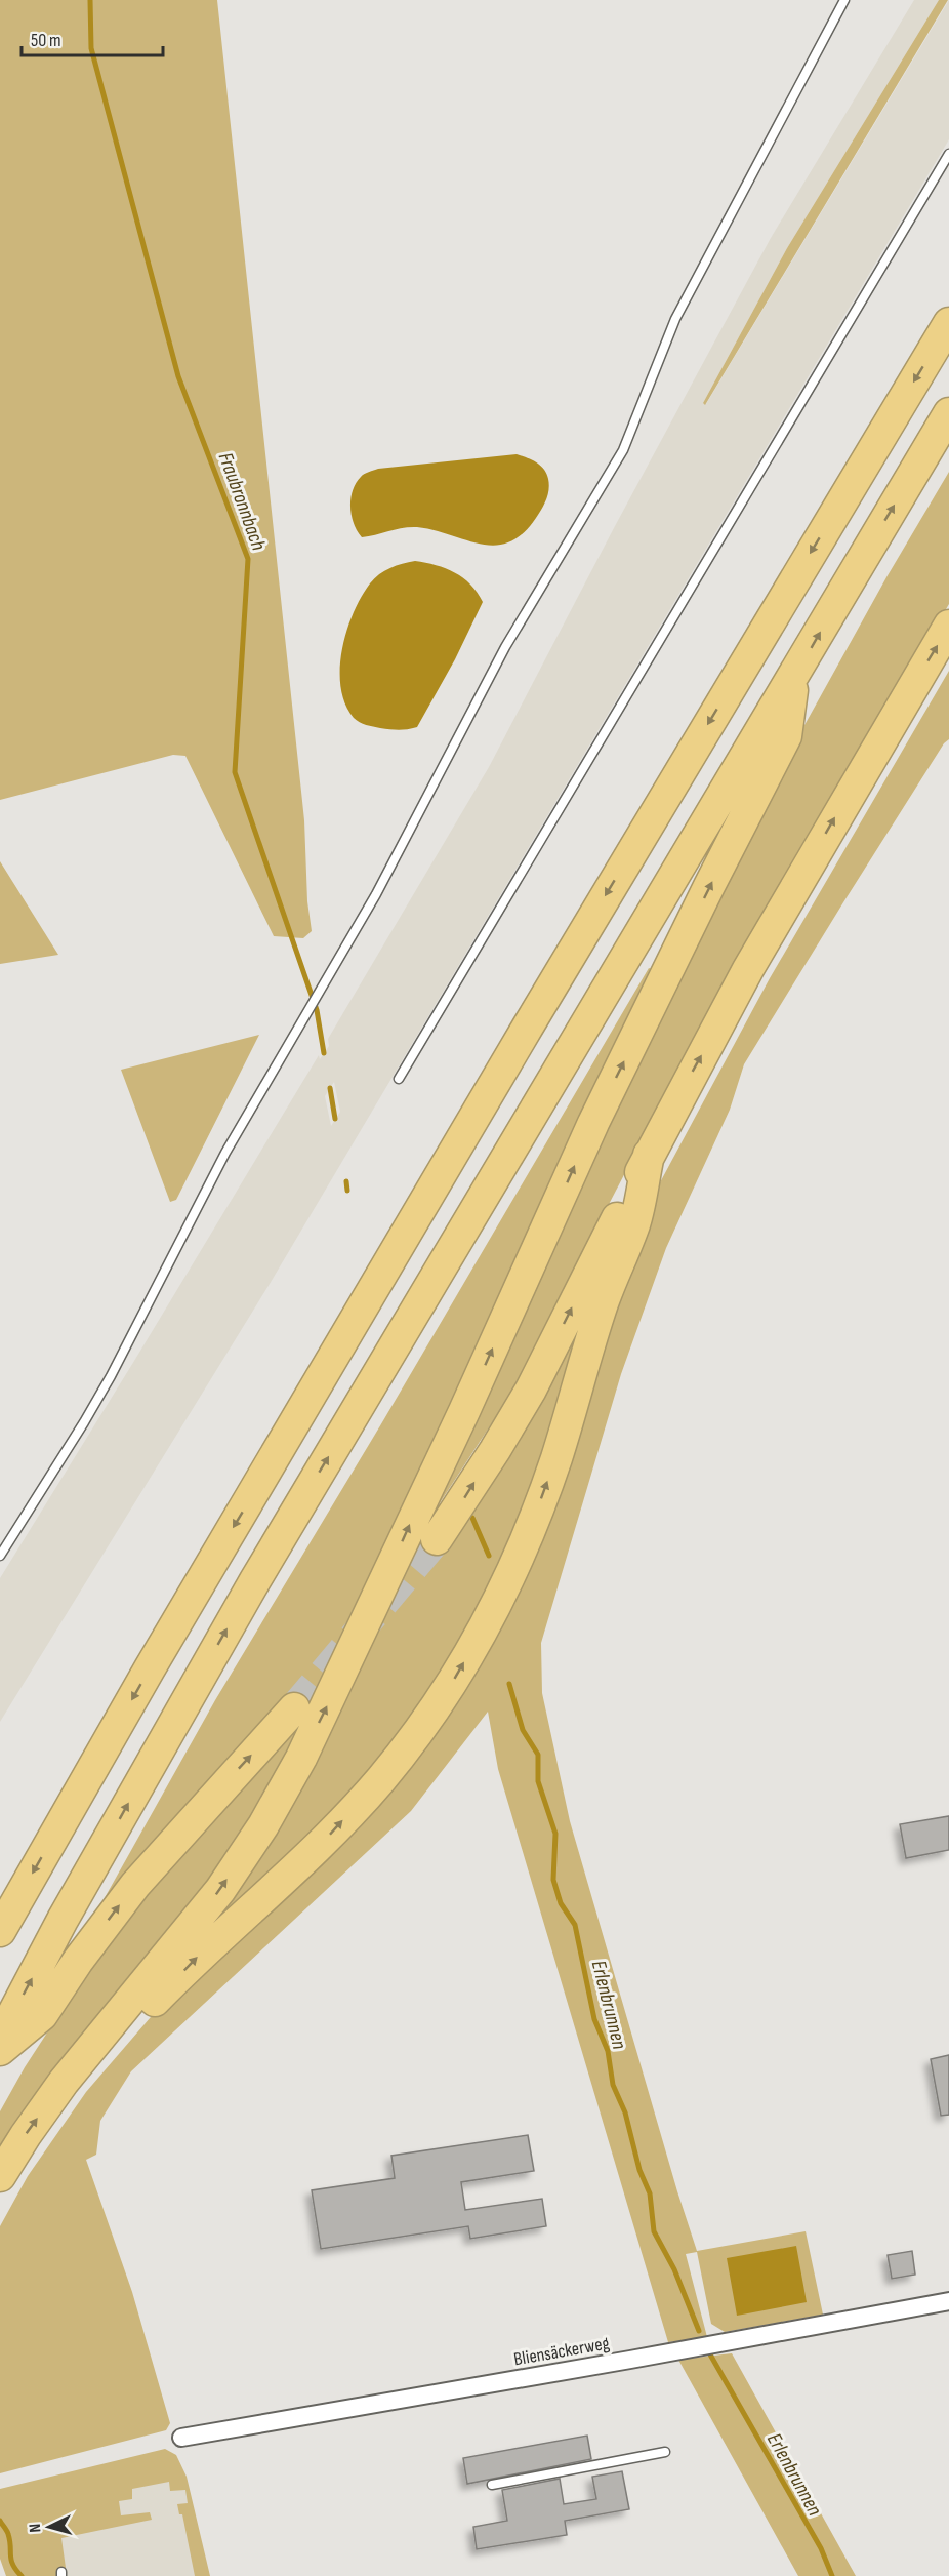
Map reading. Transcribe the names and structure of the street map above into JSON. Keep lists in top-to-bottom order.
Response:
{
  "streets": {
    "street": ["Bliensäckerweg"]
  },
  "water": ["Fraubronnbach", "Erlenbrunnen"],
  "scale_bar": "50 m",
  "north": "left"
}
